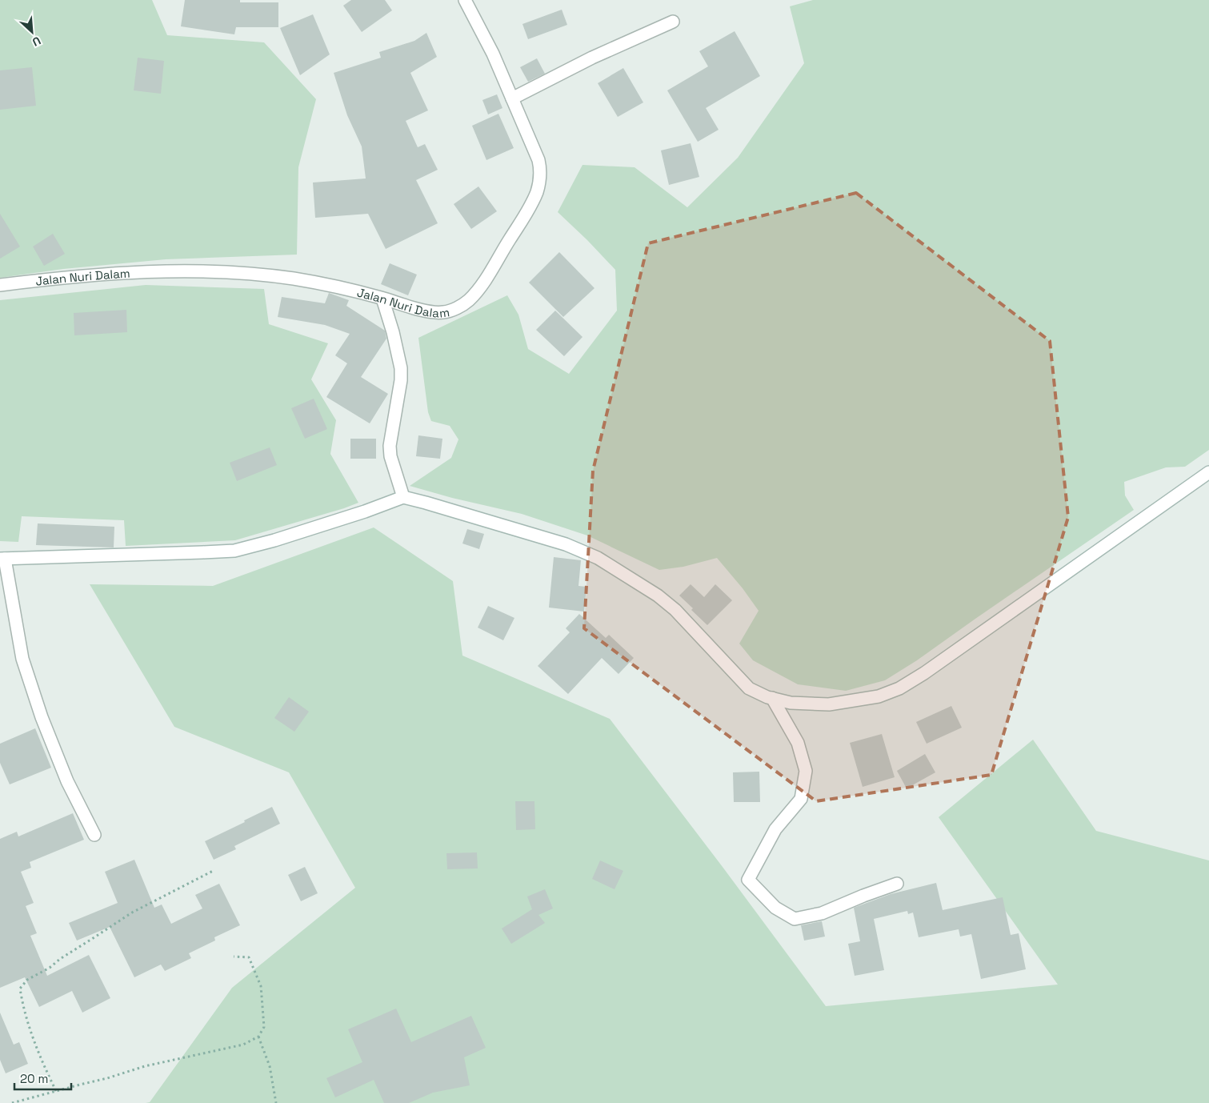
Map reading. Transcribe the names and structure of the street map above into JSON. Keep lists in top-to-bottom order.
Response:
{
  "streets": {
    "street": ["Jalan Nuri Dalam"]
  },
  "scale_bar": "20 m",
  "north": "bottom right"
}
